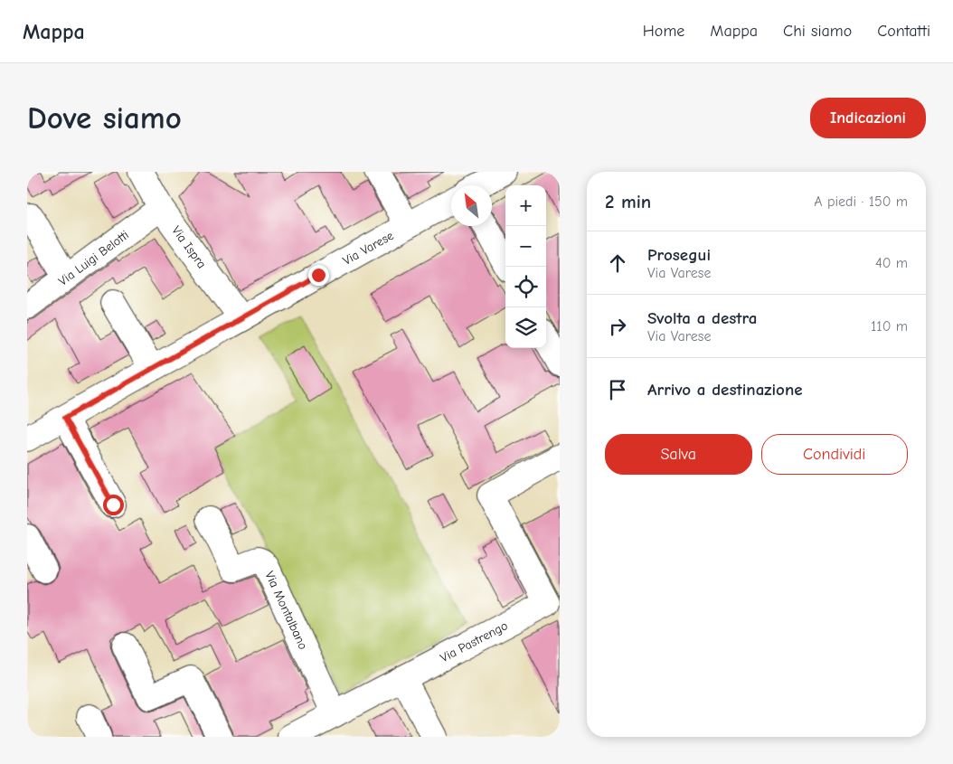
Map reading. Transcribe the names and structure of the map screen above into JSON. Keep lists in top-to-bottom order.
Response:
{
  "streets": {
    "street": [
      "Via Ispra",
      "Via Varese",
      "Via Luigi Belotti",
      "Via Montalbano",
      "Via Pastrengo"
    ]
  },
  "crossings": [
    ["Via Ispra", "Via Varese"],
    ["Via Ispra", "Via Luigi Belotti"],
    ["Via Montalbano", "Via Pastrengo"]
  ],
  "north": "top left",
  "page": {
    "header": "Mappa",
    "nav": [
      "Home",
      "Mappa",
      "Chi siamo",
      "Contatti"
    ],
    "buttons": [
      "Indicazioni",
      ["Salva", "Condividi"]
    ],
    "title": "Dove siamo",
    "heading": ["2 min", "A piedi · 150 m"],
    "map_buttons": ["+", "−"],
    "list": [
      ["Prosegui", "Via Varese", "40 m"],
      ["Svolta a destra", "Via Varese", "110 m"],
      "Arrivo a destinazione"
    ]
  }
}
